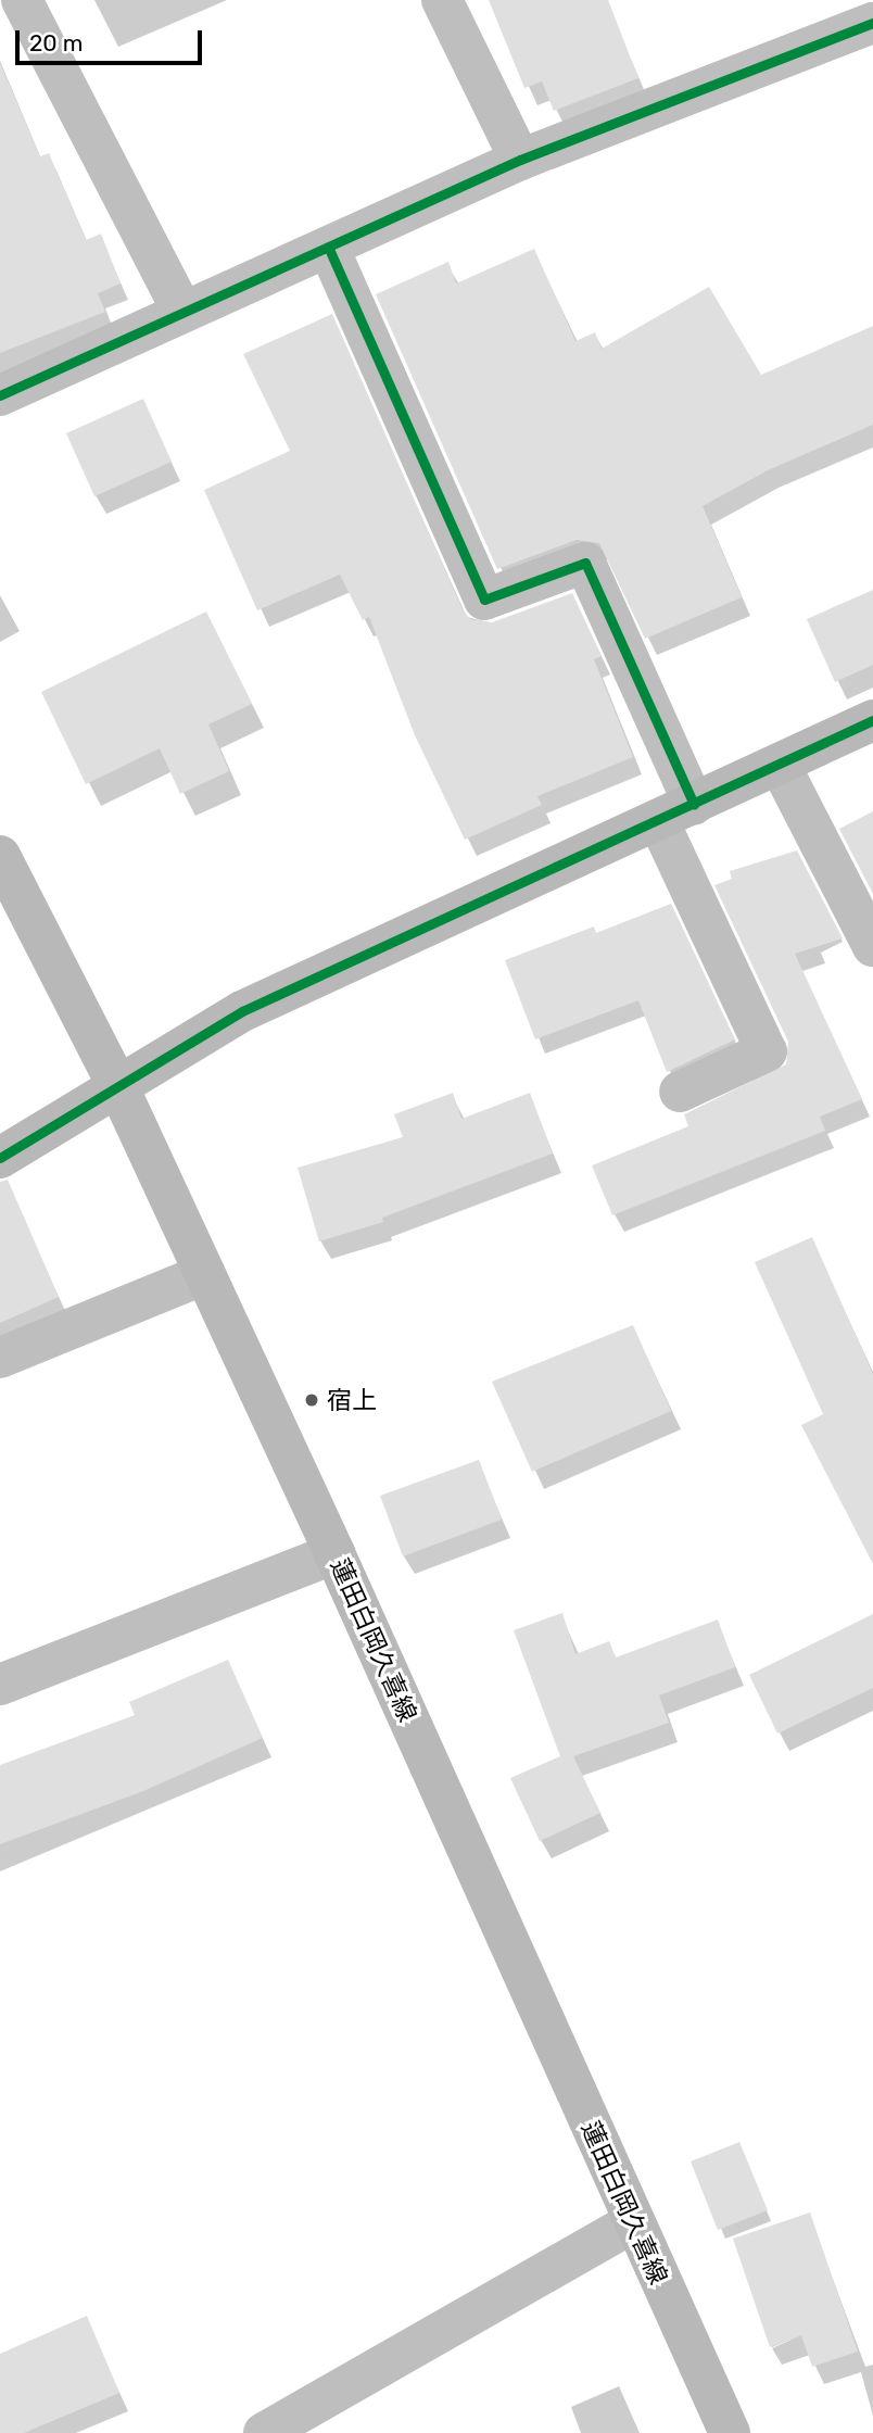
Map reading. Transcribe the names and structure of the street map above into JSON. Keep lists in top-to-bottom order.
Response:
{
  "streets": {
    "main road": ["蓮田白岡久喜線"]
  },
  "places": ["宿上"],
  "scale_bar": "20 m"
}
